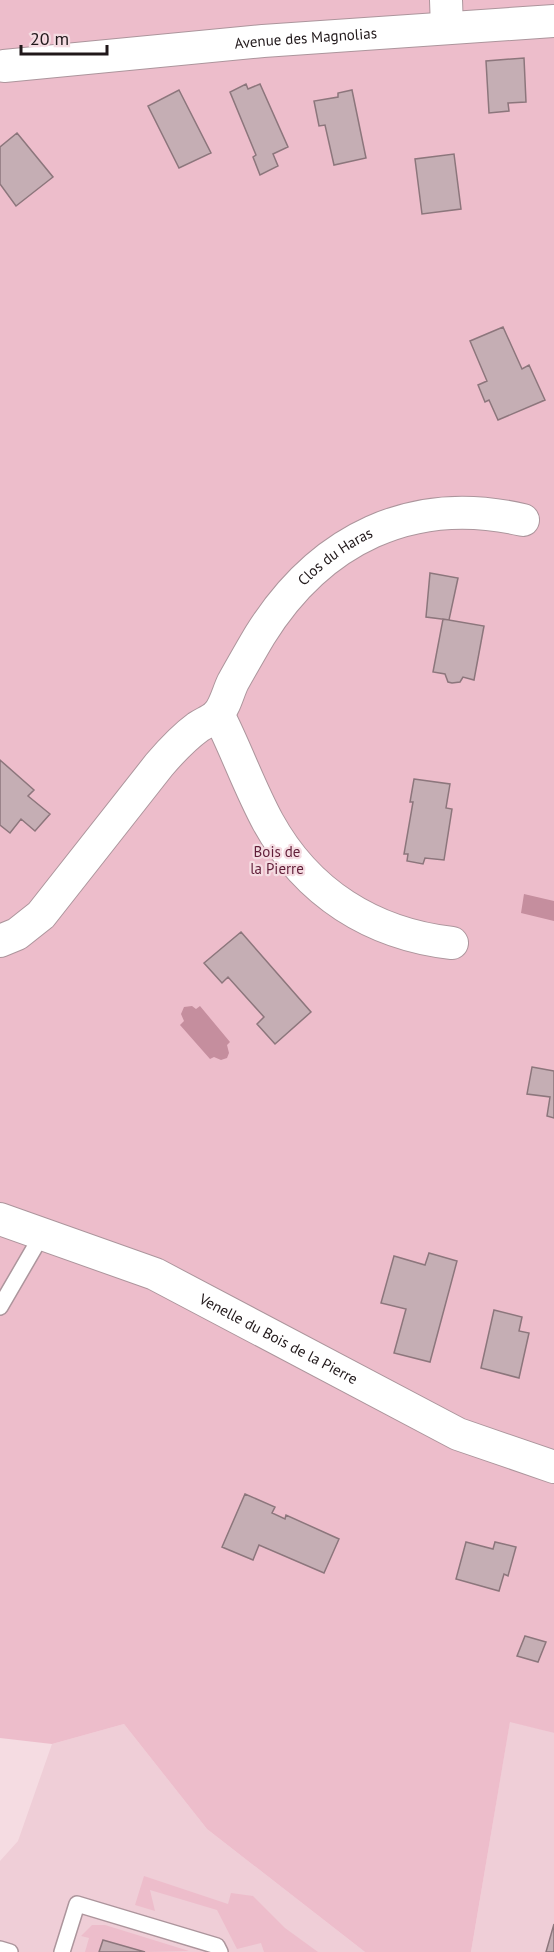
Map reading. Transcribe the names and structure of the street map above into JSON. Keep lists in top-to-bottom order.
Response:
{
  "streets": {
    "street": ["Avenue des Magnolias", "Clos du Haras", "Venelle du Bois de la Pierre"]
  },
  "parks": ["Bois de la Pierre"],
  "scale_bar": "20 m"
}
